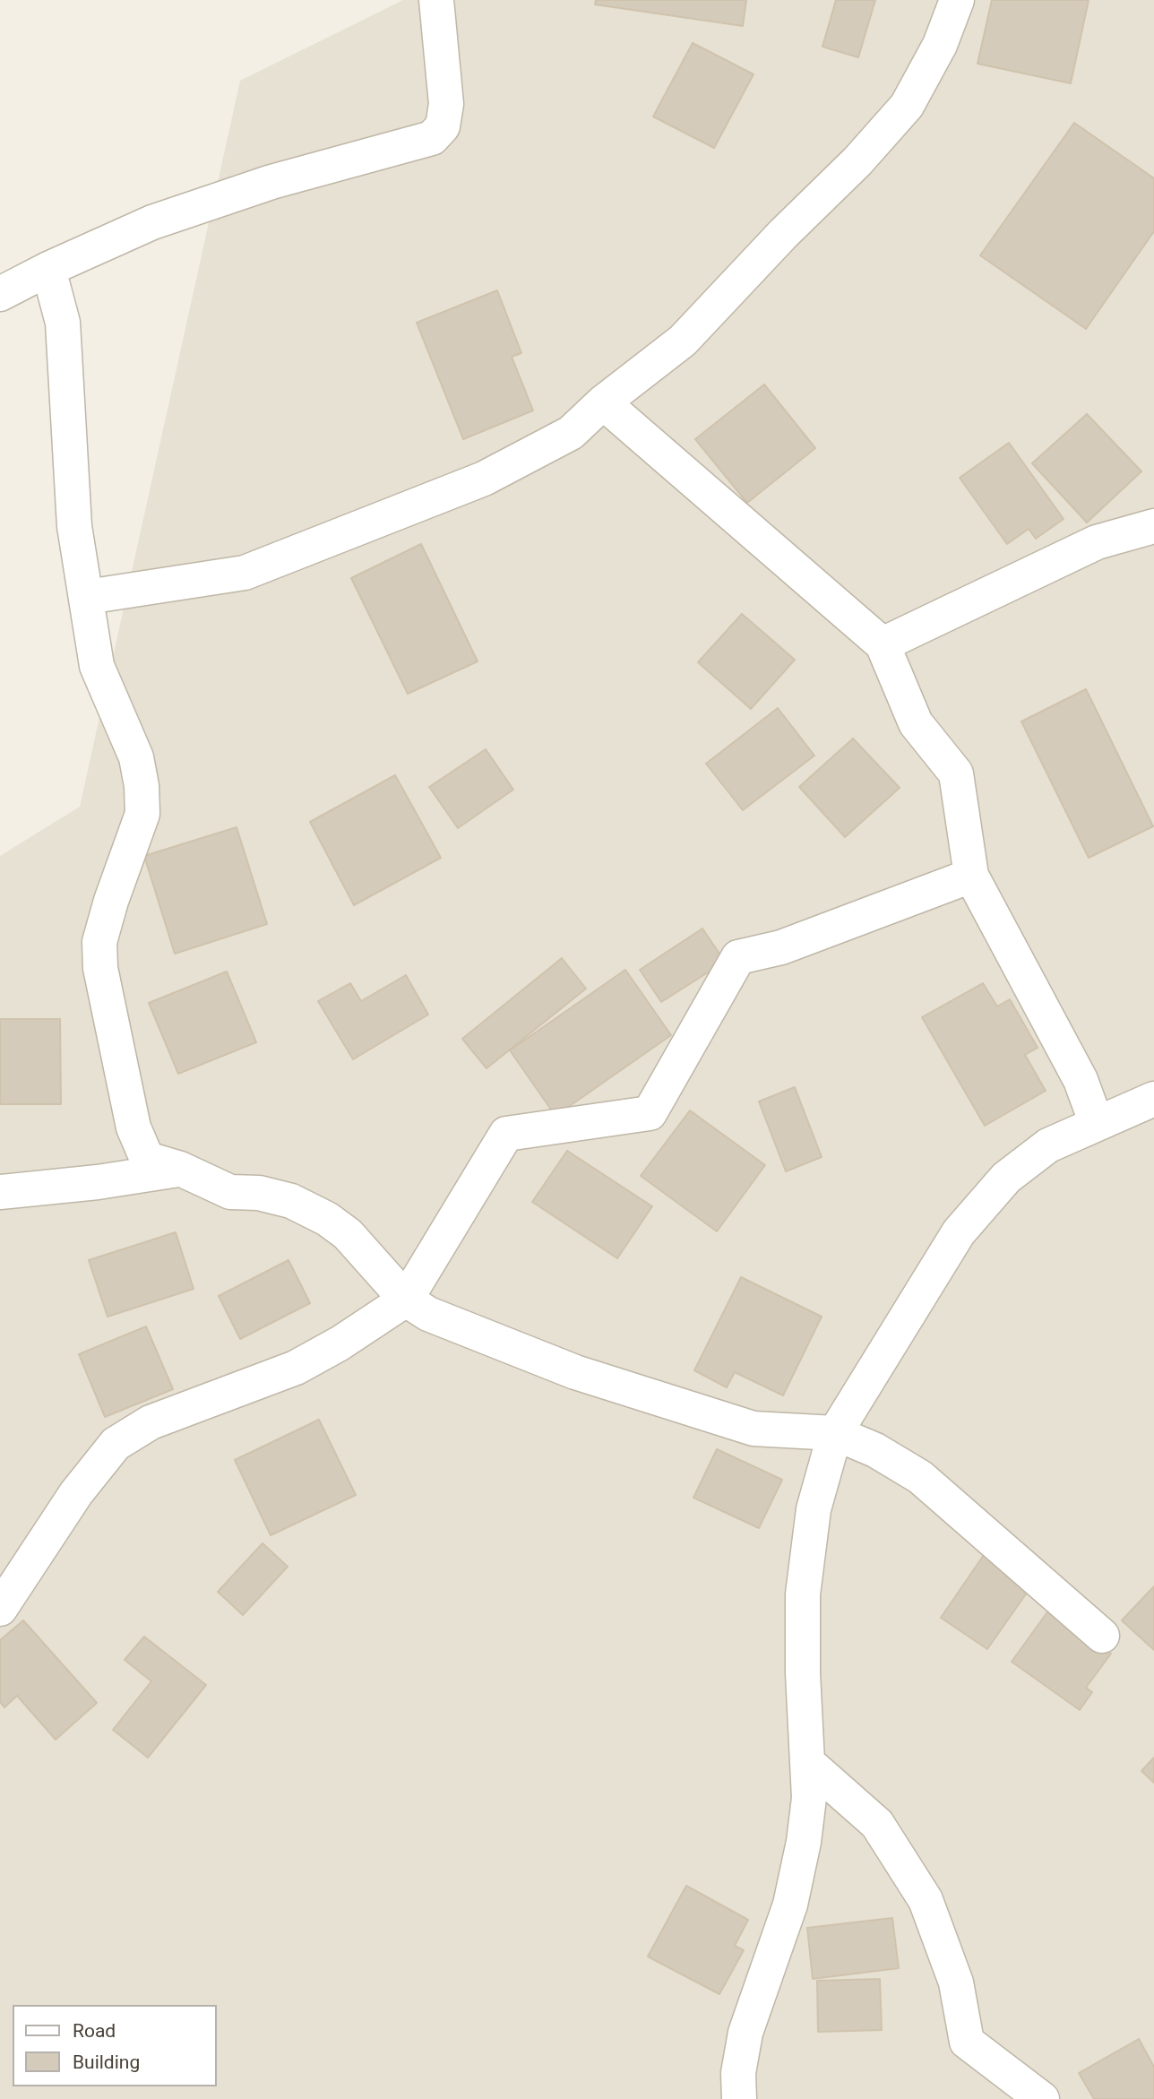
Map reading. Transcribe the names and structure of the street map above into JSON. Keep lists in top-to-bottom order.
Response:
{
  "legend": ["Road", "Building"]
}
